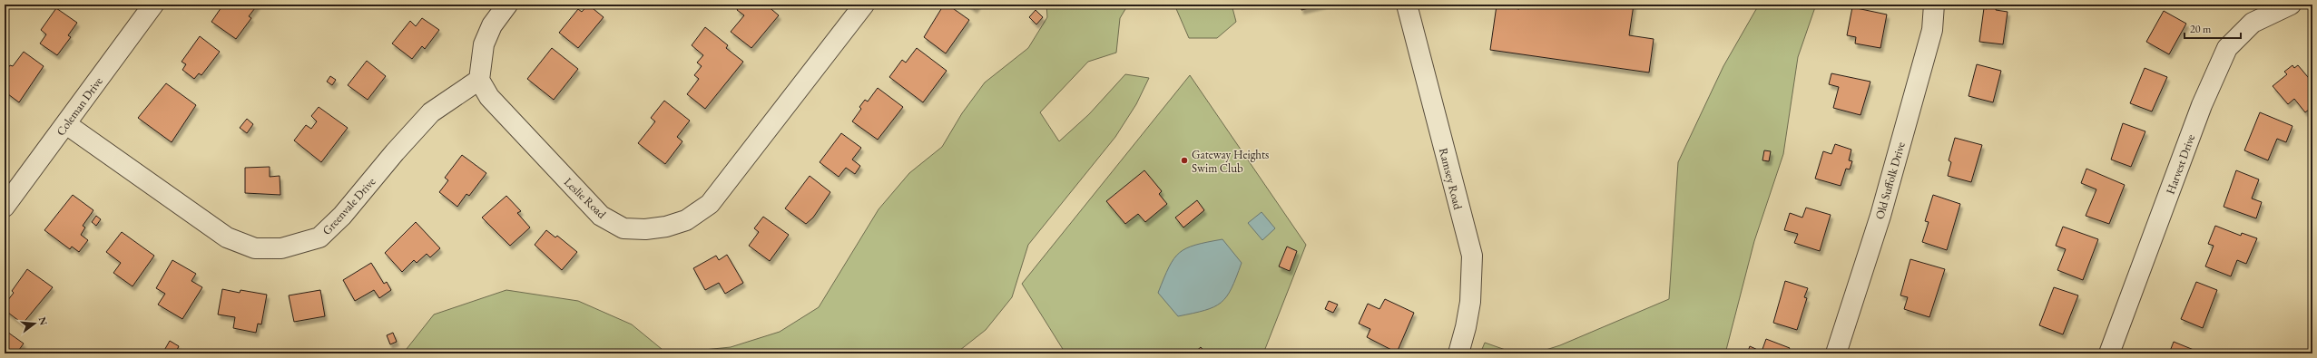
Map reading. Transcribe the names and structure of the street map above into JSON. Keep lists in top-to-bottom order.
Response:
{
  "streets": {
    "street": [
      "Coleman Drive",
      "Harvest Drive",
      "Ramsey Road",
      "Old Suffolk Drive",
      "Leslie Road",
      "Greenvale Drive"
    ]
  },
  "crossings": [
    ["Coleman Drive", "Greenvale Drive"],
    ["Leslie Road", "Greenvale Drive"]
  ],
  "places": ["Gateway Heights Swim Club"],
  "scale_bar": "20 m",
  "north": "right"
}
